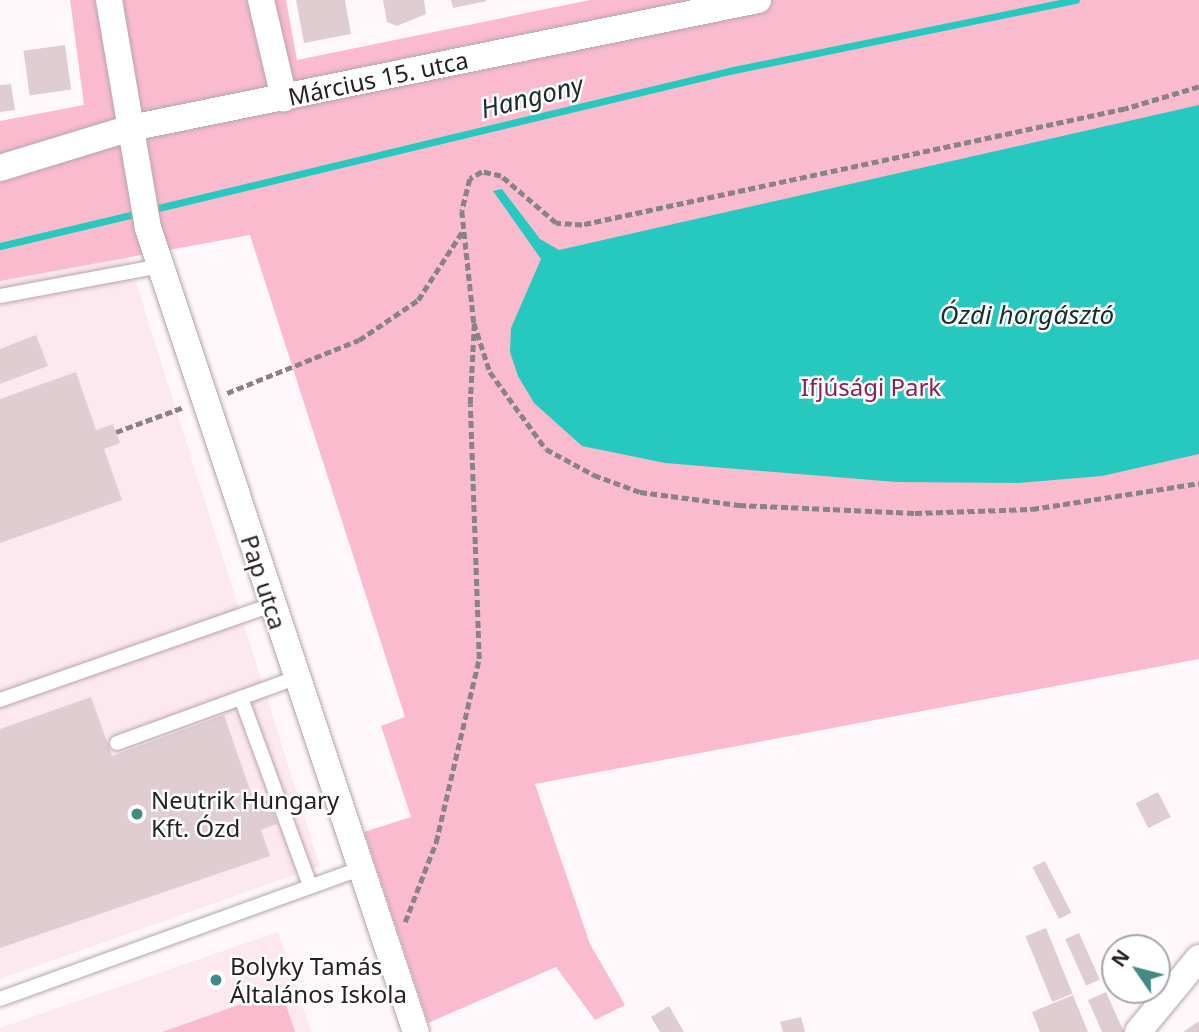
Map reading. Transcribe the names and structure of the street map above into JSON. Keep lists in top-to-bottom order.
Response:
{
  "streets": {
    "street": ["Március 15. utca", "Pap utca"]
  },
  "crossings": [
    ["Március 15. utca", "Pap utca"]
  ],
  "water": ["Hangony", "Ózdi horgásztó"],
  "parks": ["Ifjúsági Park"],
  "places": ["Neutrik Hungary Kft. Ózd", "Bolyky Tamás Általános Iskola"],
  "north": "top left"
}
